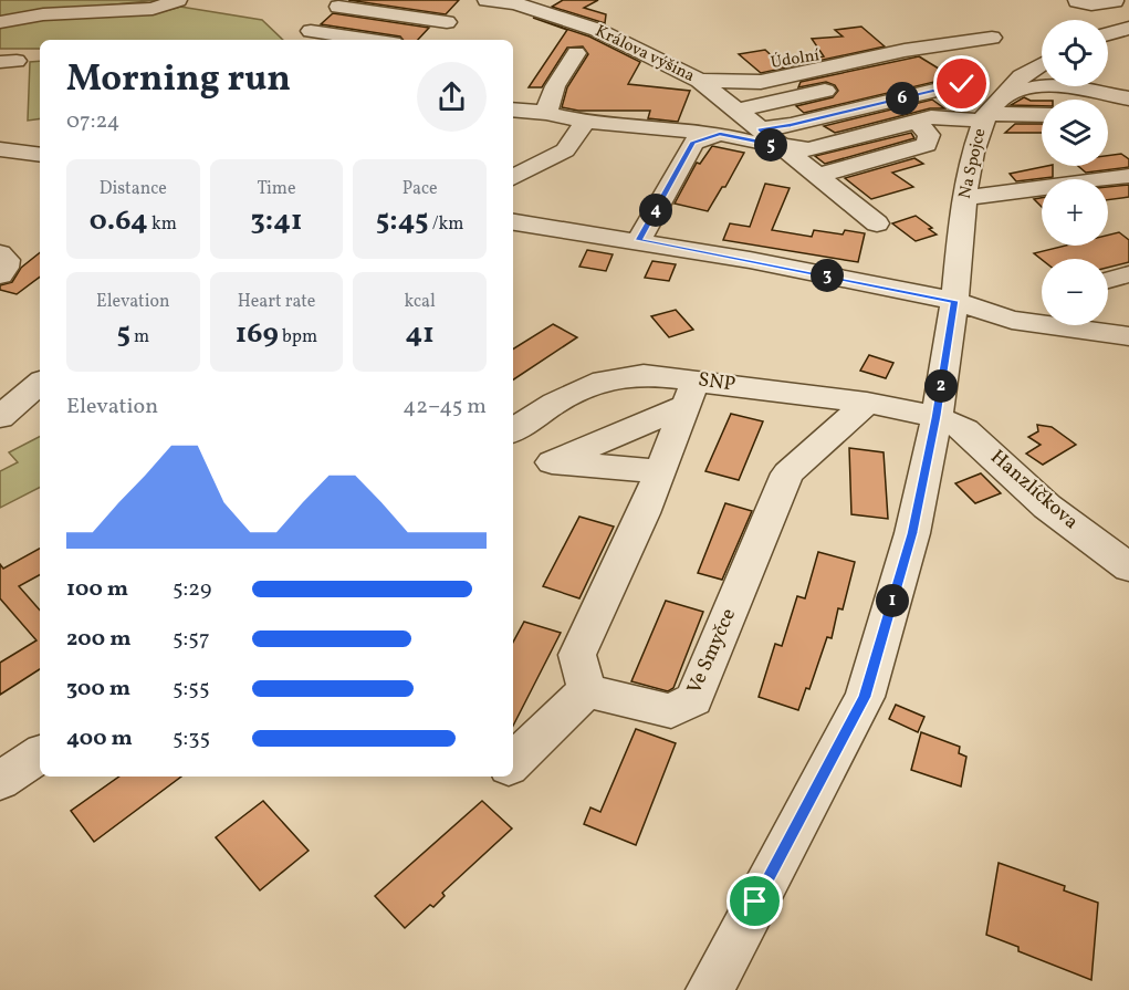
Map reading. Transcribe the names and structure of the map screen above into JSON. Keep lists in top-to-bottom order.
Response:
{
  "streets": {
    "street": [
      "Králova výšina",
      "Údolní",
      "Na Spojce",
      "SNP",
      "Hanzlíčkova",
      "Ve Smyčce"
    ]
  },
  "crossings": [
    ["Králova výšina", "Údolní"],
    ["Na Spojce", "SNP"],
    ["Na Spojce", "Hanzlíčkova"],
    ["SNP", "Hanzlíčkova"],
    ["SNP", "Ve Smyčce"]
  ],
  "page": {
    "map_buttons": ["+", "−"],
    "heading": ["Morning run", "07:24"],
    "pins": [
      "6",
      "5",
      "4",
      "3",
      "2",
      "1"
    ],
    "stats": [
      ["Distance", "0.64 km"],
      ["Time", "3:41"],
      ["Pace", "5:45 /km"],
      ["Elevation", "5 m"],
      ["Heart rate", "169 bpm"],
      ["kcal", "41"]
    ],
    "chart": ["Elevation", "42–45 m"],
    "list": [
      {
        "name": "100 m",
        "note": "5:29"
      },
      {
        "name": "200 m",
        "note": "5:57"
      },
      {
        "name": "300 m",
        "note": "5:55"
      },
      {
        "name": "400 m",
        "note": "5:35"
      }
    ]
  }
}
